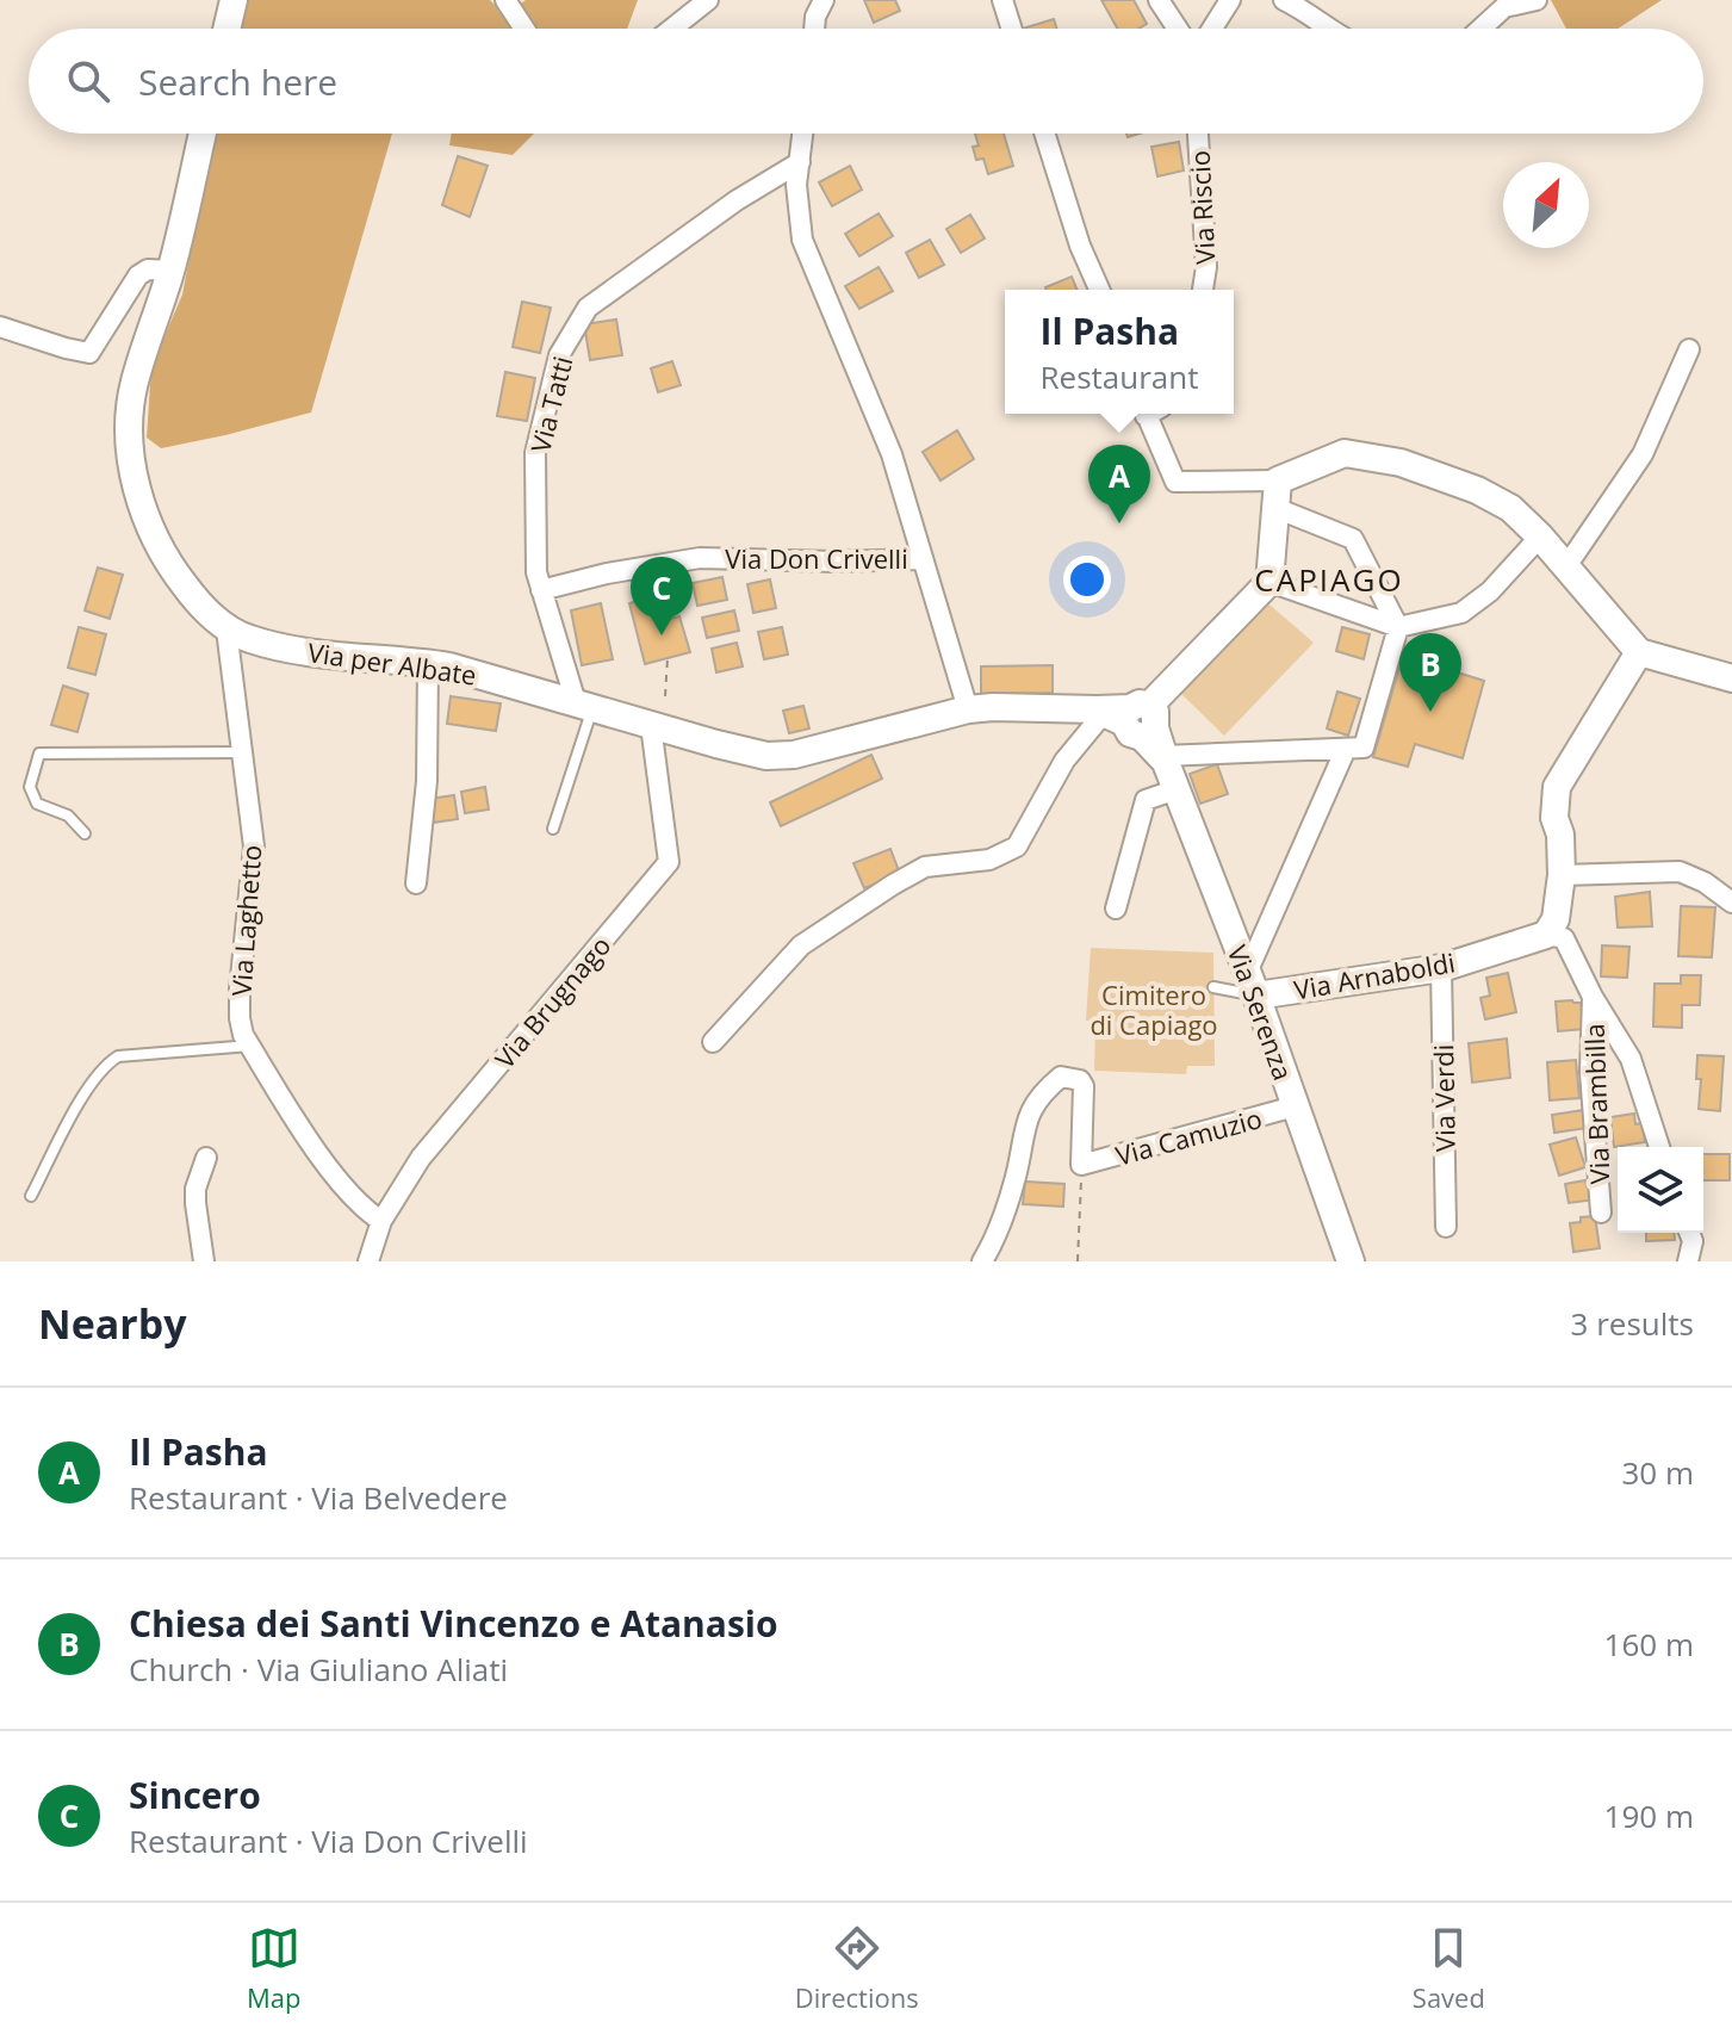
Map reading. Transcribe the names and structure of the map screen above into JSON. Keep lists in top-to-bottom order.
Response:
{
  "streets": {
    "street": [
      "Via Riscio",
      "Via Tatti",
      "Via Don Crivelli",
      "Via per Albate",
      "Via Laghetto",
      "Via Arnaboldi",
      "Via Brugnago",
      "Via Serenza",
      "Via Verdi",
      "Via Brambilla",
      "Via Camuzio"
    ]
  },
  "crossings": [
    ["Via Tatti", "Via Don Crivelli"],
    ["Via Tatti", "Via per Albate"],
    ["Via per Albate", "Via Laghetto"],
    ["Via per Albate", "Via Brugnago"],
    ["Via per Albate", "Via Serenza"],
    ["Via Laghetto", "Via Brugnago"],
    ["Via Arnaboldi", "Via Serenza"],
    ["Via Arnaboldi", "Via Verdi"],
    ["Via Serenza", "Via Camuzio"]
  ],
  "districts": ["CAPIAGO"],
  "parks": ["Cimitero di Capiago"],
  "north": "top right",
  "page": {
    "search": "Search here",
    "popup": ["Il Pasha", "Restaurant"],
    "pins": ["A", "C", "B"],
    "heading": ["Nearby", "3 results"],
    "list": [
      {
        "mark": "A",
        "name": "Il Pasha",
        "note": "Restaurant · Via Belvedere",
        "value": "30 m"
      },
      {
        "mark": "B",
        "name": "Chiesa dei Santi Vincenzo e Atanasio",
        "note": "Church · Via Giuliano Aliati",
        "value": "160 m"
      },
      {
        "mark": "C",
        "name": "Sincero",
        "note": "Restaurant · Via Don Crivelli",
        "value": "190 m"
      }
    ],
    "nav": ["Map", "Directions", "Saved"]
  }
}
